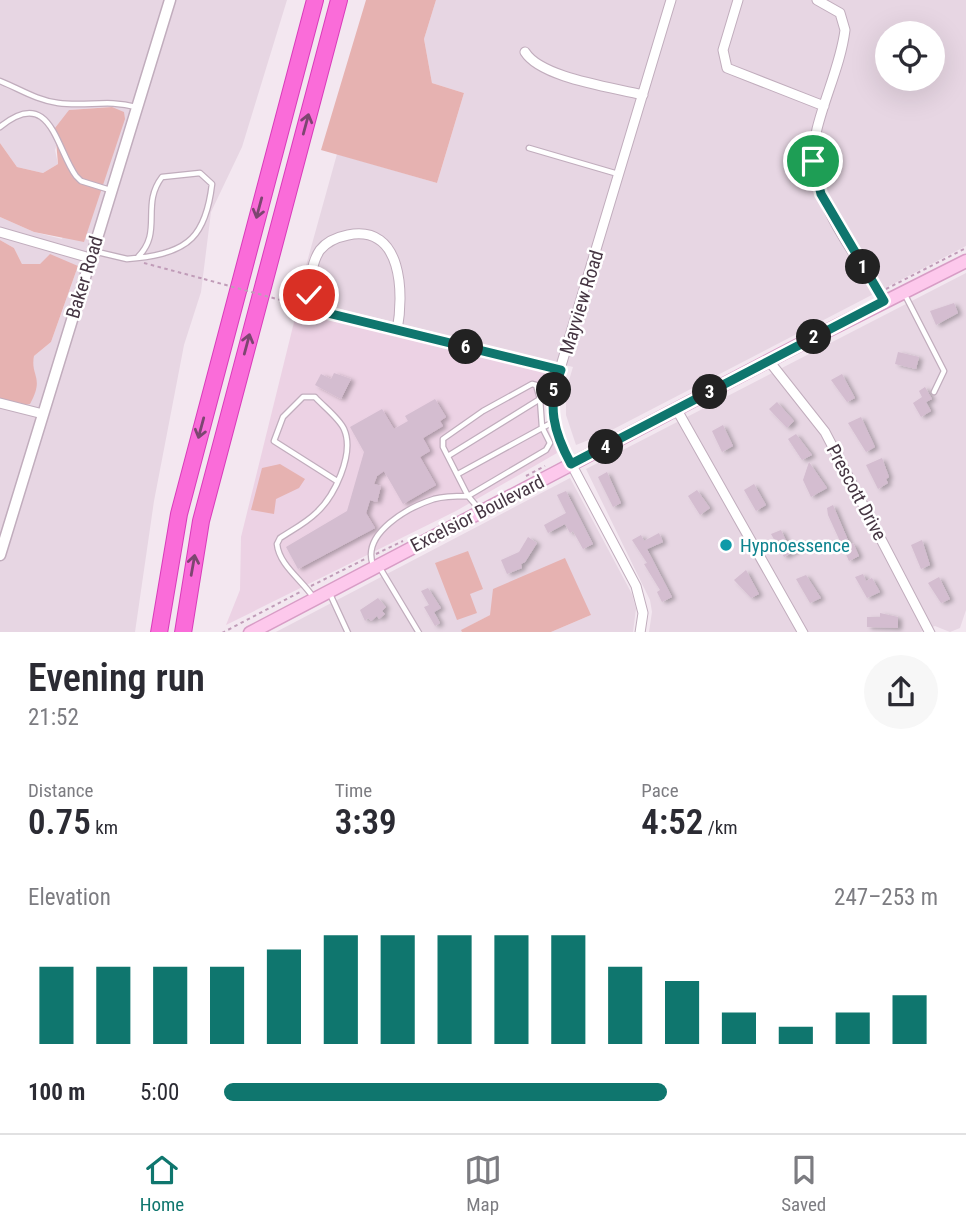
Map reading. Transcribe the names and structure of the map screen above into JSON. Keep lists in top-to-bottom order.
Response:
{
  "streets": {
    "main road": ["Excelsior Boulevard"],
    "street": ["Baker Road", "Mayview Road", "Prescott Drive"]
  },
  "crossings": [
    ["Mayview Road", "Excelsior Boulevard"],
    ["Prescott Drive", "Excelsior Boulevard"]
  ],
  "places": ["Hypnoessence"],
  "page": {
    "pins": [
      "1",
      "2",
      "6",
      "5",
      "3",
      "4"
    ],
    "heading": ["Evening run", "21:52"],
    "stats": [
      ["Distance", "0.75 km"],
      ["Time", "3:39"],
      ["Pace", "4:52 /km"]
    ],
    "chart": ["Elevation", "247–253 m"],
    "list": [
      {
        "name": "100 m",
        "note": "5:00"
      }
    ],
    "tabs": ["Home", "Map", "Saved"]
  }
}
